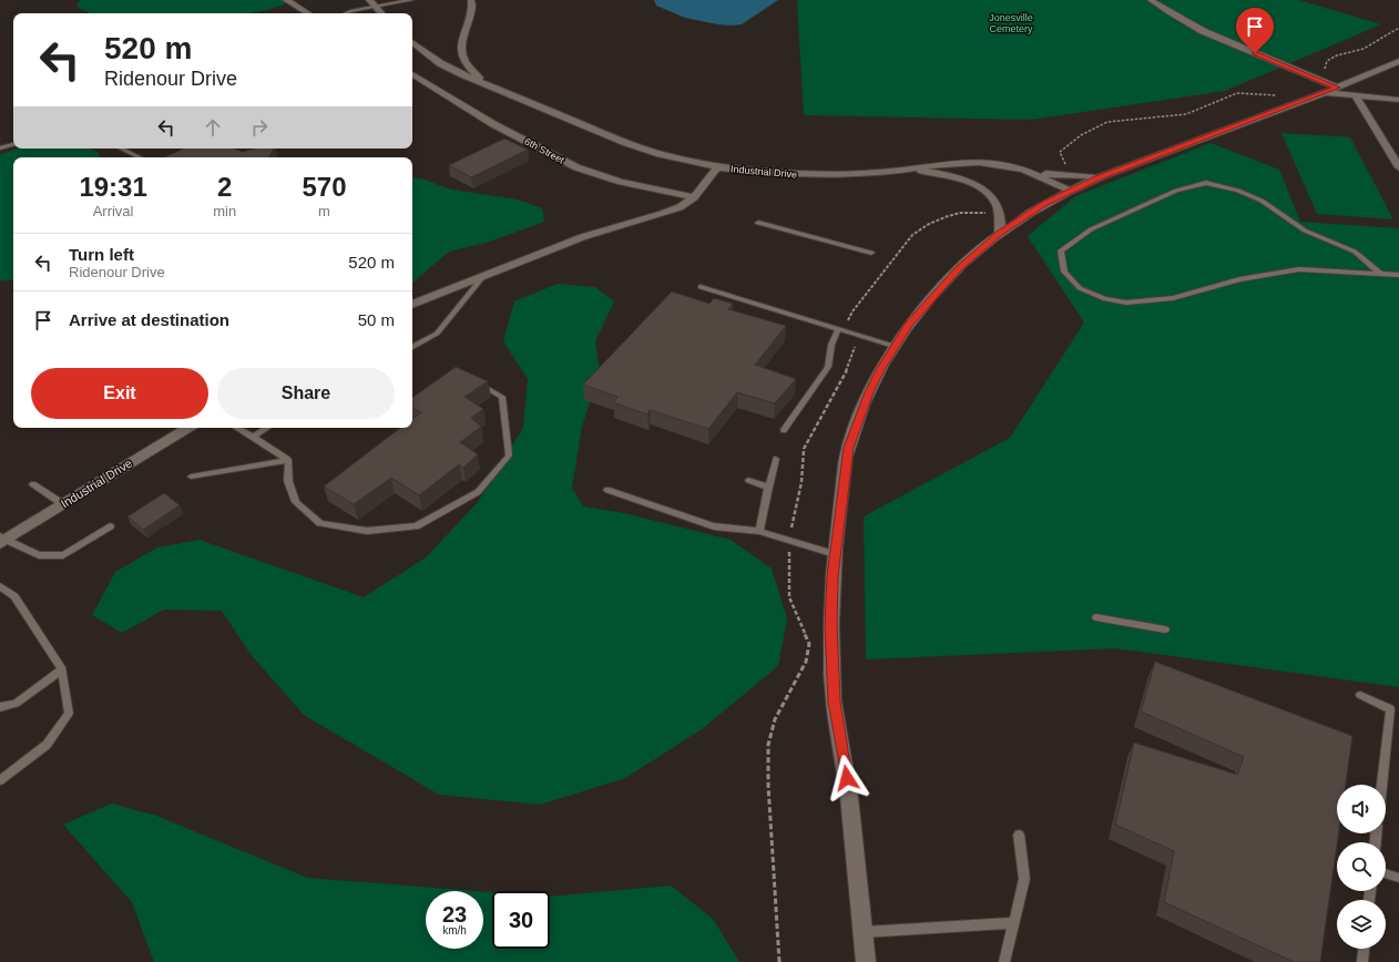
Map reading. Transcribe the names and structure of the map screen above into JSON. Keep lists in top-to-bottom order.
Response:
{
  "streets": {
    "street": ["6th Street", "Industrial Drive"]
  },
  "crossings": [
    ["6th Street", "Industrial Drive"]
  ],
  "parks": ["Jonesville Cemetery"],
  "page": {
    "turn": ["520 m", "Ridenour Drive"],
    "eta": [
      "19:31",
      "Arrival",
      "2",
      "min",
      "570",
      "m"
    ],
    "list": [
      {
        "name": "Turn left",
        "note": "Ridenour Drive",
        "value": "520 m"
      },
      {
        "name": "Arrive at destination",
        "value": "50 m"
      }
    ],
    "buttons": ["Exit", "Share"],
    "speed": "23 km/h",
    "limit": "30"
  }
}
